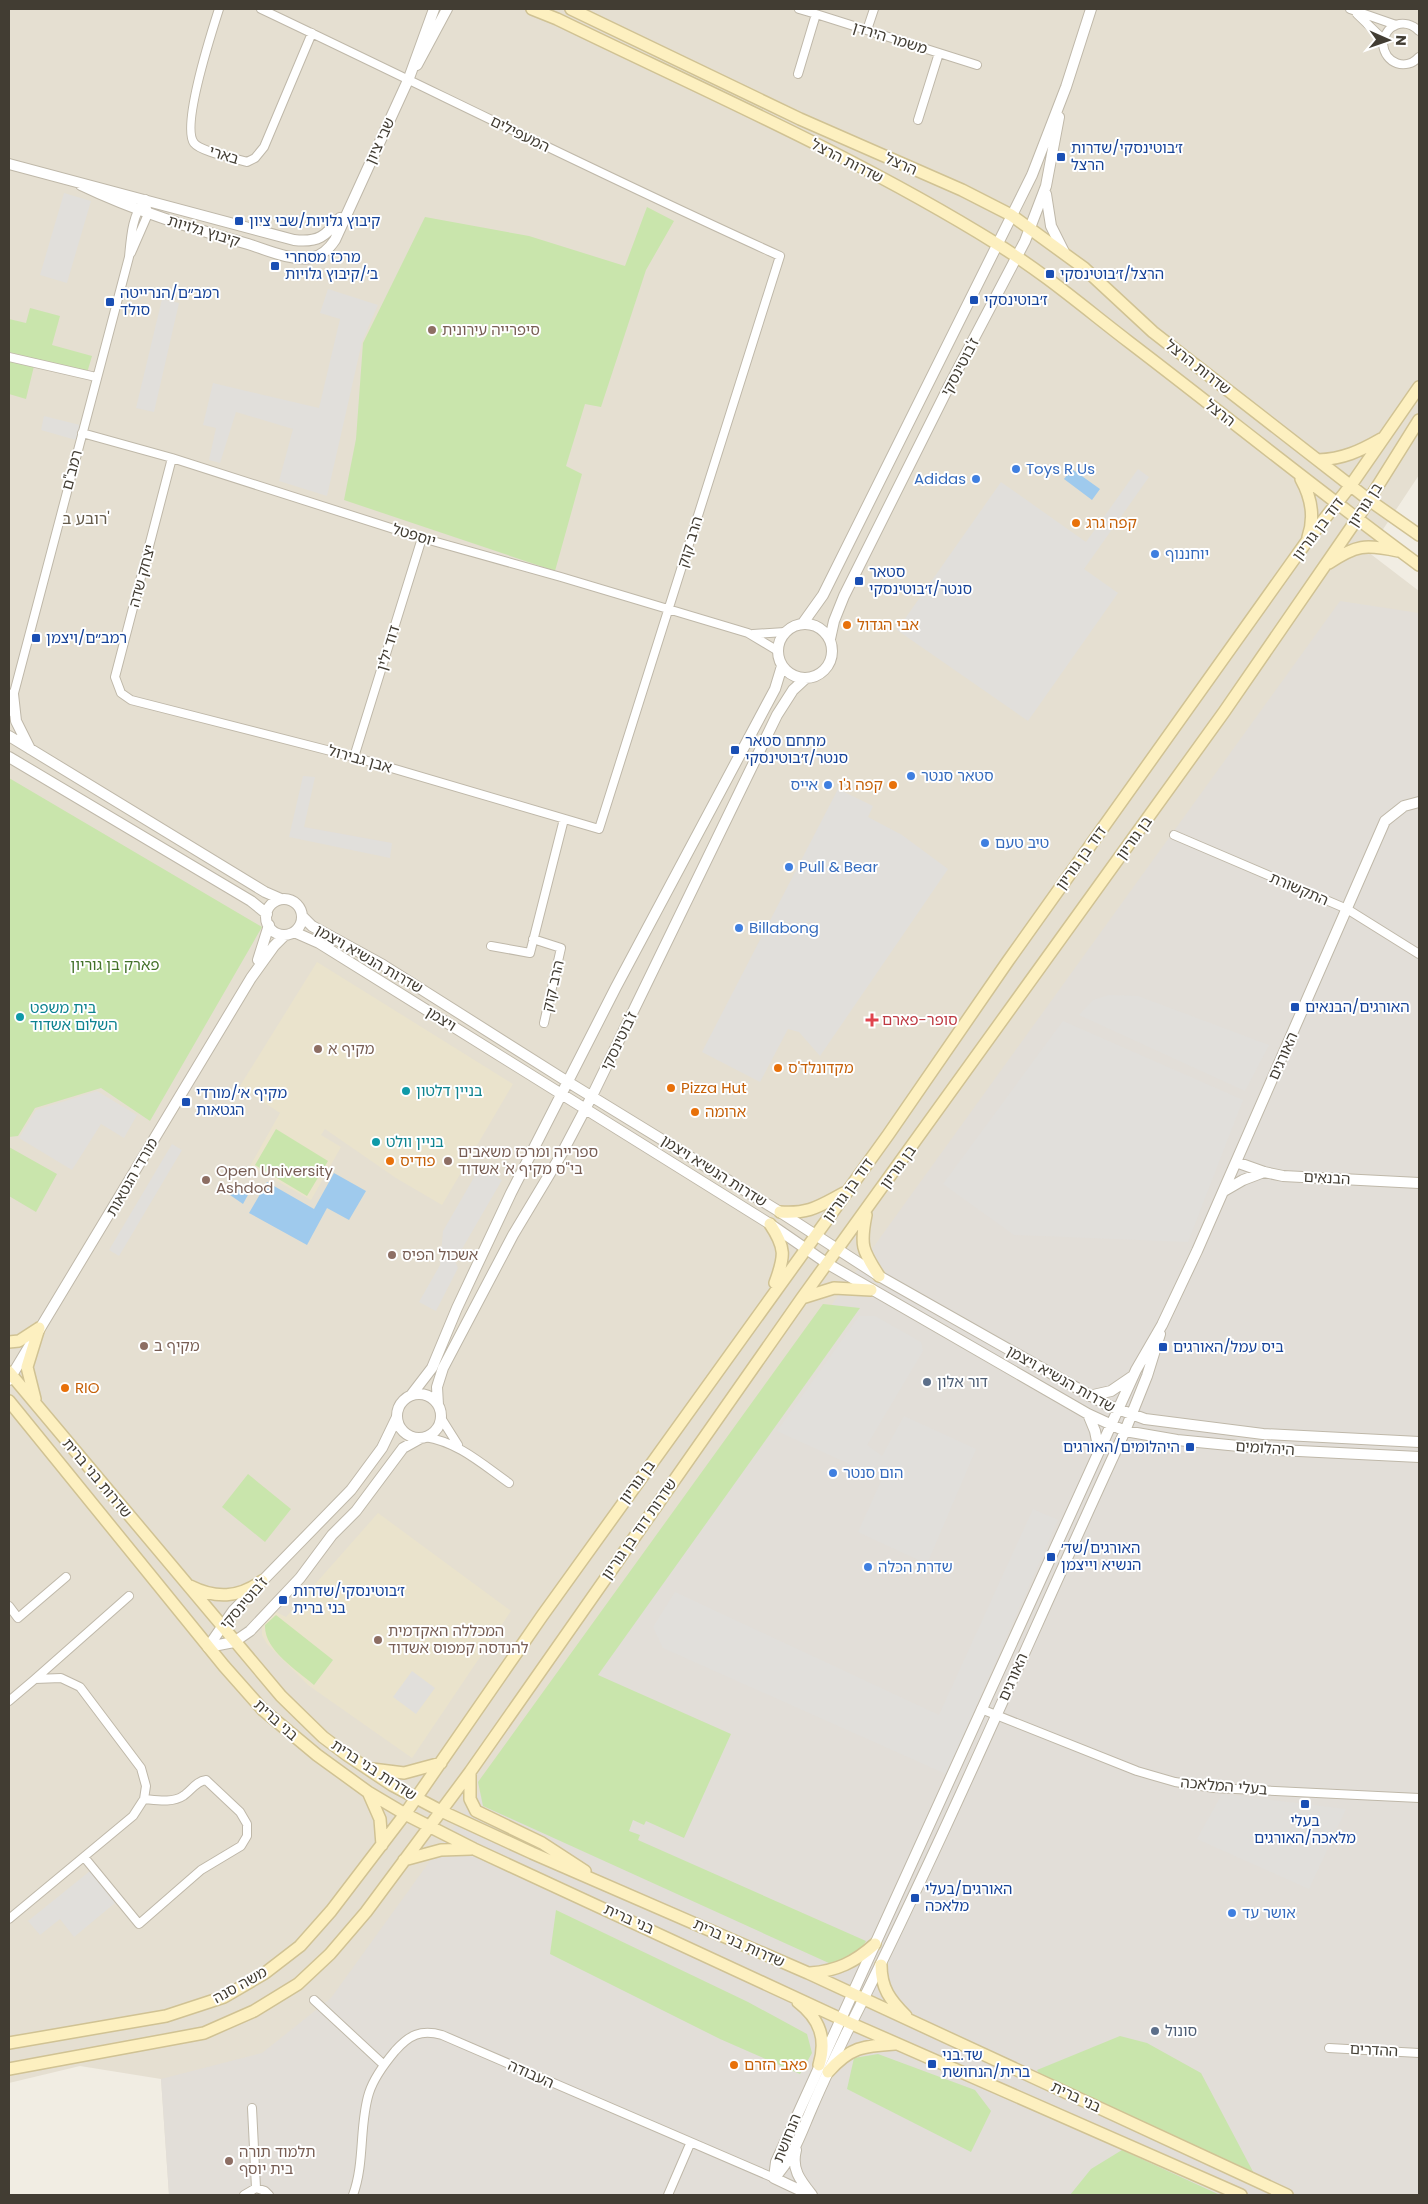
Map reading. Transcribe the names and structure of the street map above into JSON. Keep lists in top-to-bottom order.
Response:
{
  "streets": {
    "main road": [
      "שדרות הרצל",
      "הרצל",
      "בן גוריון",
      "דוד בן גוריון",
      "שדרות בני ברית",
      "שדרות דוד בן גוריון",
      "בני ברית",
      "משה סנה"
    ],
    "street": [
      "משמר הירדן",
      "המעפילים",
      "שבי ציון",
      "בארי",
      "קיבוץ גלויות",
      "ז'בוטינסקי",
      "רמב\"ם",
      "יוספטל",
      "הרב קוק",
      "יצחק שדה",
      "דוד ילין",
      "אבן גבירול",
      "התקשורת",
      "שדרות הנשיא ויצמן",
      "ויצמן",
      "האורגים",
      "מורדי הגטאות",
      "הבנאים",
      "היהלומים",
      "בעלי המלאכה",
      "ההדרים",
      "העבודה",
      "הנחושת"
    ]
  },
  "crossings": [
    ["המעפילים", "שבי ציון"],
    ["המעפילים", "בארי"],
    ["המעפילים", "הרב קוק"],
    ["שבי ציון", "קיבוץ גלויות"],
    ["שדרות הרצל", "הרצל"],
    ["שדרות הרצל", "ז'בוטינסקי"],
    ["הרצל", "ז'בוטינסקי"],
    ["קיבוץ גלויות", "רמב\"ם"],
    ["ז'בוטינסקי", "יוספטל"],
    ["ז'בוטינסקי", "שדרות הנשיא ויצמן"],
    ["ז'בוטינסקי", "ויצמן"],
    ["ז'בוטינסקי", "שדרות בני ברית"],
    ["ז'בוטינסקי", "בני ברית"],
    ["רמב\"ם", "יוספטל"],
    ["בן גוריון", "שדרות הנשיא ויצמן"],
    ["בן גוריון", "שדרות דוד בן גוריון"],
    ["דוד בן גוריון", "שדרות הנשיא ויצמן"],
    ["יוספטל", "הרב קוק"],
    ["יוספטל", "יצחק שדה"],
    ["יוספטל", "דוד ילין"],
    ["הרב קוק", "אבן גבירול"],
    ["יצחק שדה", "אבן גבירול"],
    ["דוד ילין", "אבן גבירול"],
    ["התקשורת", "האורגים"],
    ["שדרות הנשיא ויצמן", "ויצמן"],
    ["שדרות הנשיא ויצמן", "האורגים"],
    ["שדרות הנשיא ויצמן", "מורדי הגטאות"],
    ["שדרות הנשיא ויצמן", "היהלומים"],
    ["שדרות הנשיא ויצמן", "שדרות דוד בן גוריון"],
    ["ויצמן", "מורדי הגטאות"],
    ["האורגים", "הבנאים"],
    ["האורגים", "היהלומים"],
    ["האורגים", "שדרות בני ברית"],
    ["האורגים", "בני ברית"],
    ["האורגים", "בעלי המלאכה"],
    ["האורגים", "הנחושת"],
    ["מורדי הגטאות", "שדרות בני ברית"],
    ["שדרות בני ברית", "שדרות דוד בן גוריון"],
    ["שדרות בני ברית", "בני ברית"],
    ["שדרות בני ברית", "משה סנה"],
    ["שדרות בני ברית", "הנחושת"],
    ["שדרות דוד בן גוריון", "בני ברית"],
    ["שדרות דוד בן גוריון", "משה סנה"],
    ["בני ברית", "משה סנה"],
    ["העבודה", "הנחושת"]
  ],
  "districts": ["רובע ב'"],
  "parks": ["פארק בן גוריון"],
  "places": {
    "transit": [
      "ז׳בוטינסקי/שדרות הרצל",
      "קיבוץ גלויות/שבי ציון",
      "מרכז מסחרי ב׳/קיבוץ גלויות",
      "הרצל/ז׳בוטינסקי",
      "ז׳בוטינסקי",
      "רמב״ם/הנרייטה סולד",
      "סטאר סנטר/ז׳בוטינסקי",
      "רמב״ם/ויצמן",
      "מתחם סטאר סנטר/ז׳בוטינסקי",
      "האורגים/הבנאים",
      "מקיף א׳/מורדי הגטאות",
      "ביס עמל/האורגים",
      "היהלומים/האורגים",
      "האורגים/שד׳ הנשיא וייצמן",
      "ז׳בוטינסקי/שדרות בני ברית",
      "בעלי מלאכה/האורגים",
      "האורגים/בעלי מלאכה",
      "שד.בני ברית/הנחושת"
    ],
    "other": [
      "סיפרייה עירונית",
      "Toys R Us",
      "Adidas",
      "קפה גרג",
      "יוחננוף",
      "אבי הגדול",
      "סטאר סנטר",
      "אייס",
      "קפה ג'ו",
      "טיב טעם",
      "Pull & Bear",
      "Billabong",
      "בית משפט השלום אשדוד",
      "מקיף א",
      "מקדונלד'ס",
      "Pizza Hut",
      "בניין דלטון",
      "ארומה",
      "בניין וולט",
      "פודיס",
      "ספרייה ומרכז משאבים בי\"ס מקיף א' אשדוד",
      "Open University Ashdod",
      "אשכול הפיס",
      "מקיף ב",
      "דור אלון",
      "RIO",
      "הום סנטר",
      "שדרת הכלה",
      "המכללה האקדמית להנדסה קמפוס אשדוד",
      "אושר עד",
      "סונול",
      "פאב הזרם",
      "תלמוד תורה בית יוסף"
    ],
    "health": ["סופר-פארם"]
  },
  "north": "right"
}
